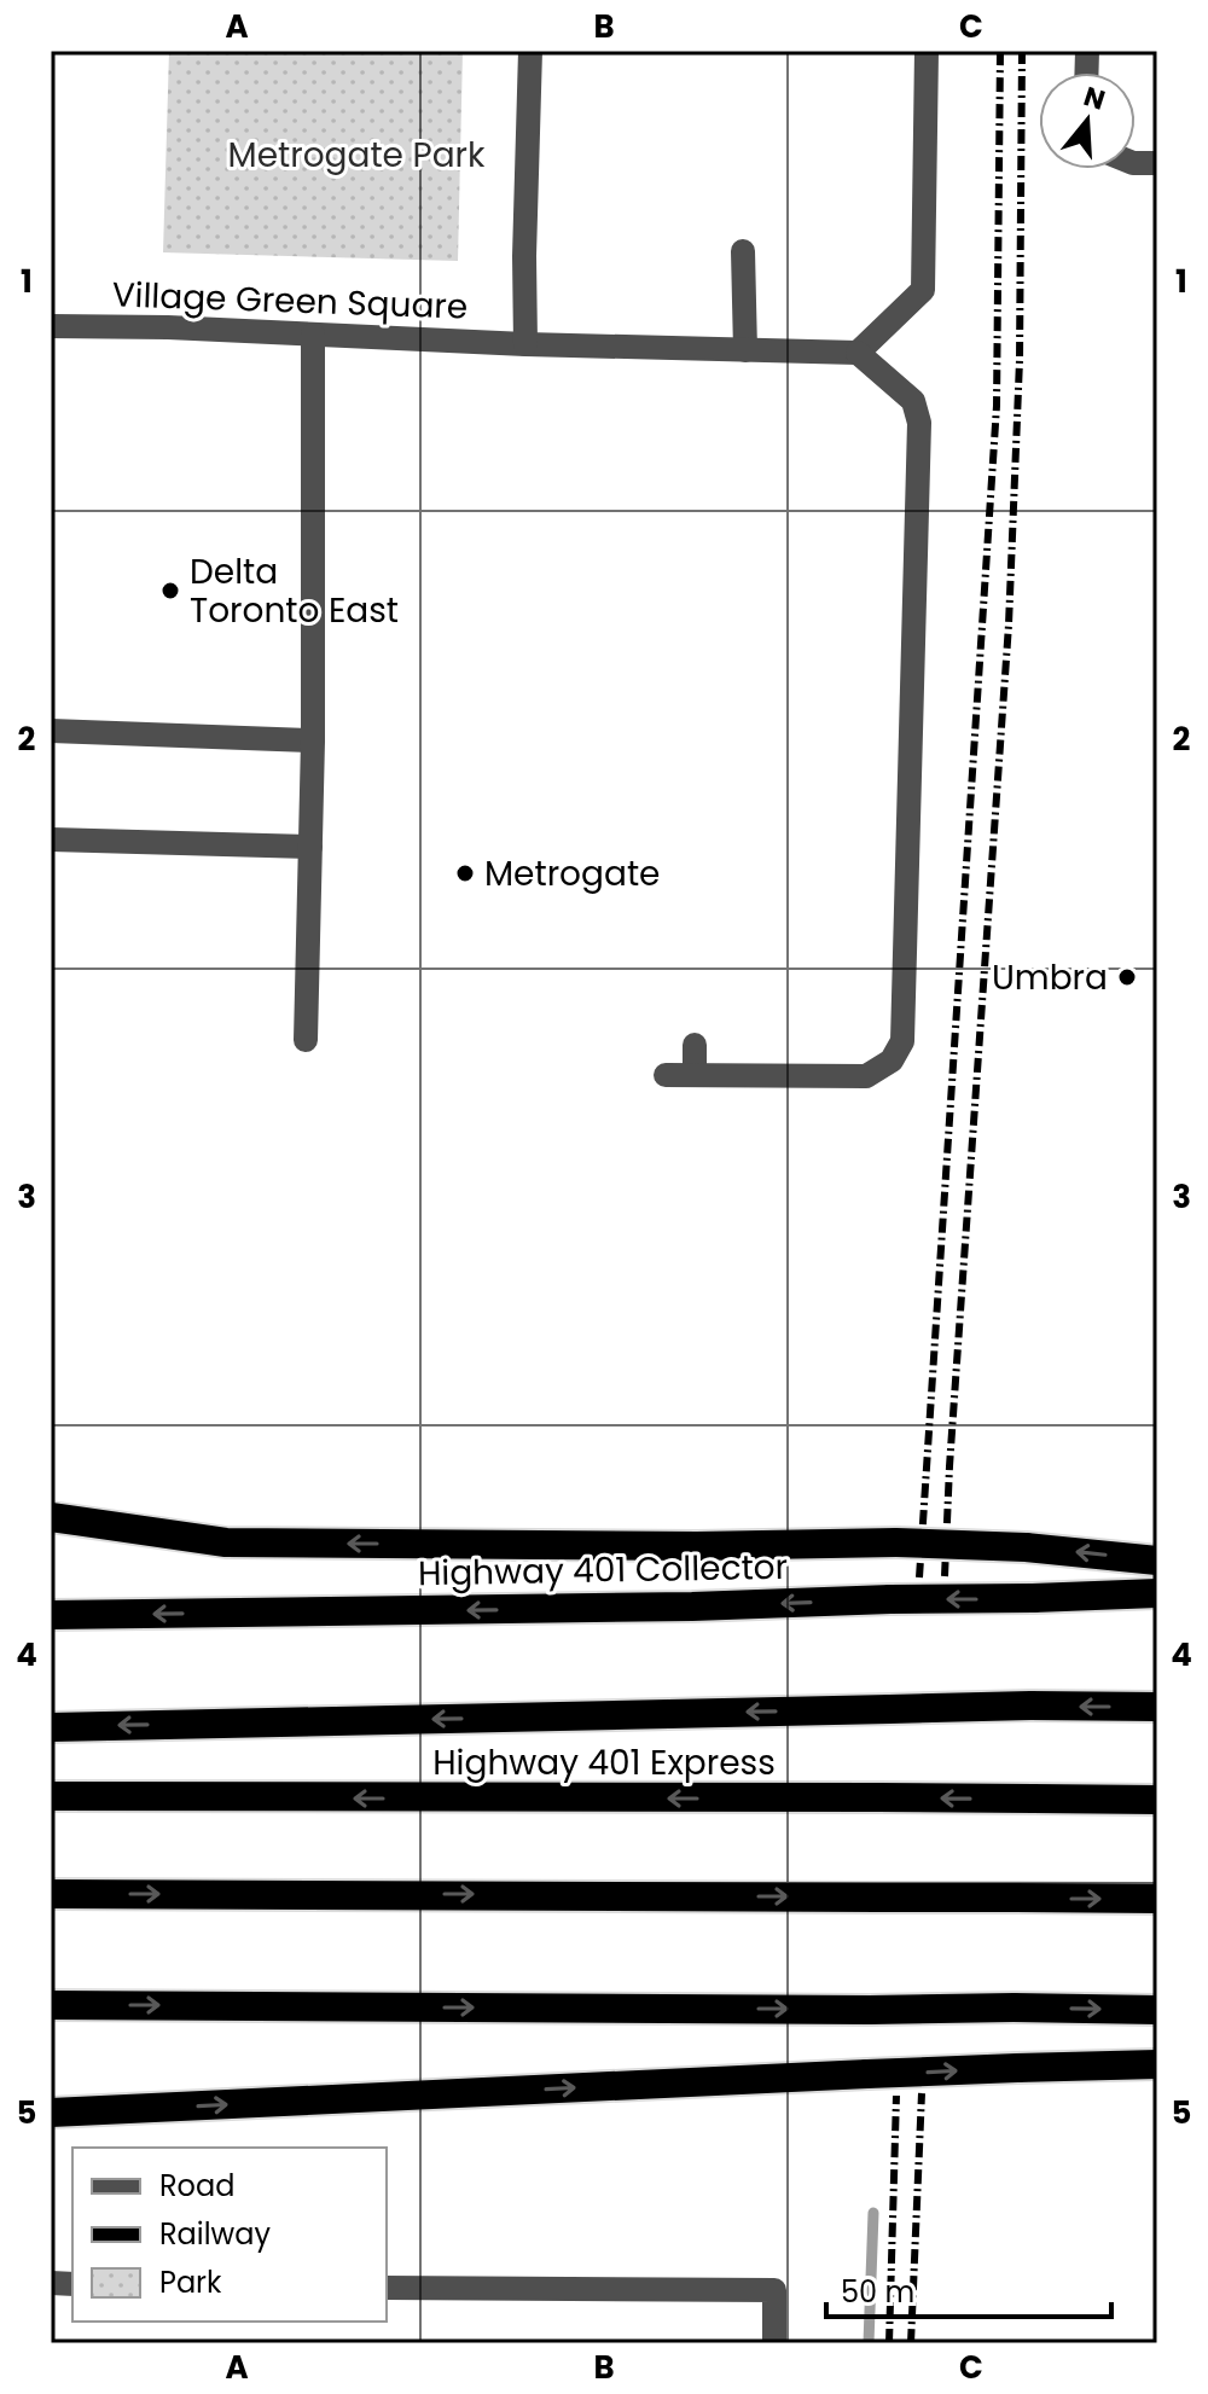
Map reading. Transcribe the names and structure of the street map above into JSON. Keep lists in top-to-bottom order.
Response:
{
  "streets": {
    "highway": ["Highway 401 Collector", "Highway 401 Express"],
    "street": ["Village Green Square"]
  },
  "parks": ["Metrogate Park"],
  "places": ["Delta Toronto East", "Metrogate", "Umbra"],
  "legend": ["Road", "Railway", "Park"],
  "scale_bar": "50 m",
  "north": "top",
  "grid": {
    "columns": ["A", "B", "C"],
    "rows": [
      "1",
      "2",
      "3",
      "4",
      "5"
    ]
  }
}
